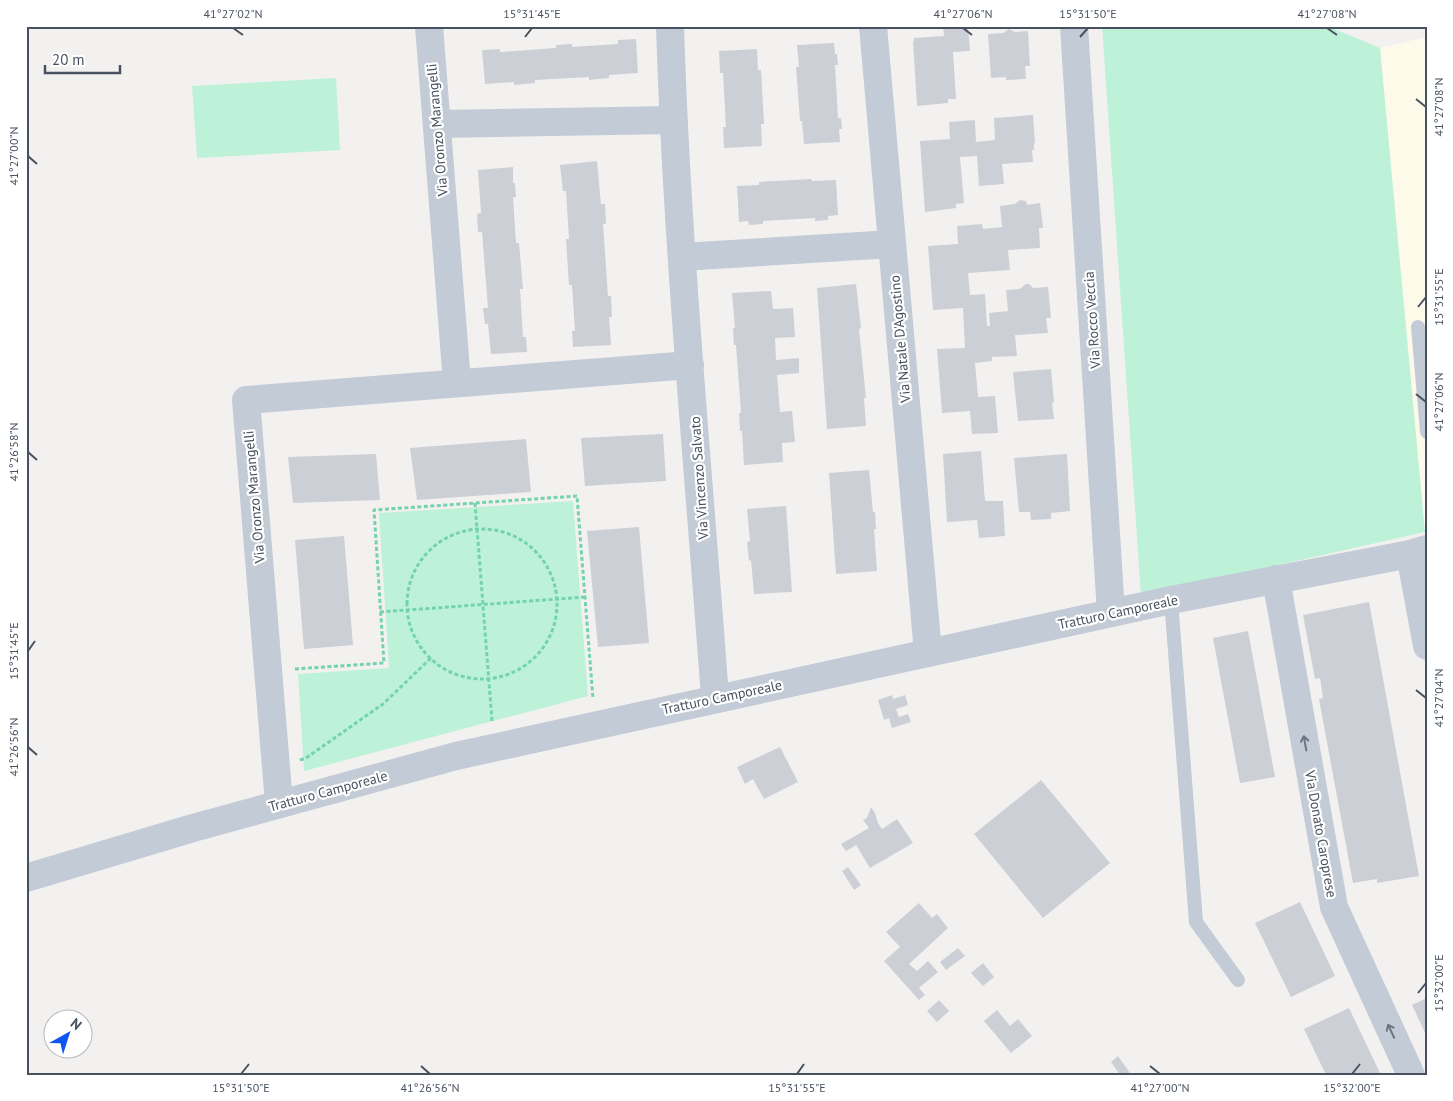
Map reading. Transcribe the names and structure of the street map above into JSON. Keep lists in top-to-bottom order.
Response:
{
  "streets": {
    "street": [
      "Via Oronzo Marangelli",
      "Via Rocco Veccia",
      "Via Natale D'Agostino",
      "Via Vincenzo Salvato",
      "Tratturo Camporeale",
      "Via Donato Caroprese"
    ]
  },
  "crossings": [
    ["Via Oronzo Marangelli", "Via Vincenzo Salvato"],
    ["Via Oronzo Marangelli", "Tratturo Camporeale"],
    ["Via Rocco Veccia", "Tratturo Camporeale"],
    ["Via Natale D'Agostino", "Tratturo Camporeale"],
    ["Via Vincenzo Salvato", "Tratturo Camporeale"],
    ["Tratturo Camporeale", "Via Donato Caroprese"]
  ],
  "one_way": ["Via Donato Caroprese"],
  "scale_bar": "20 m",
  "north": "top right",
  "coordinates": [
    "41°27'02\"N",
    "15°31'45\"E",
    "41°27'06\"N",
    "15°31'50\"E",
    "41°27'08\"N",
    "41°27'00\"N",
    "15°31'55\"E",
    "41°26'58\"N",
    "41°27'04\"N",
    "41°26'56\"N",
    "15°32'00\"E"
  ]
}
